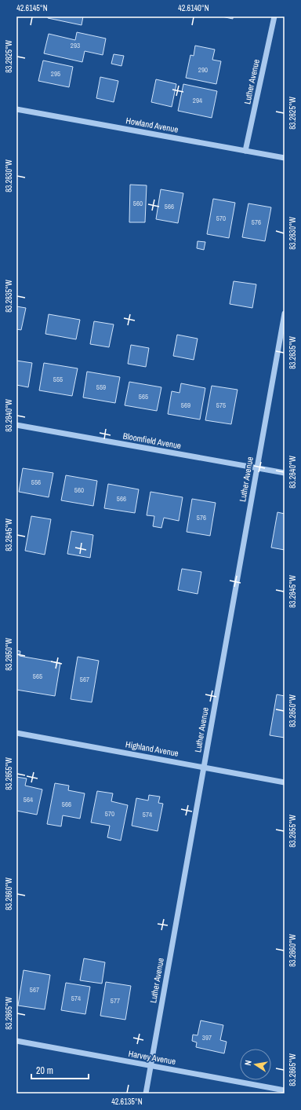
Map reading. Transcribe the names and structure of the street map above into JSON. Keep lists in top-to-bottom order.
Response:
{
  "streets": {
    "street": [
      "Luther Avenue",
      "Howland Avenue",
      "Bloomfield Avenue",
      "Highland Avenue",
      "Harvey Avenue"
    ]
  },
  "crossings": [
    ["Luther Avenue", "Howland Avenue"],
    ["Luther Avenue", "Bloomfield Avenue"],
    ["Luther Avenue", "Highland Avenue"],
    ["Luther Avenue", "Harvey Avenue"]
  ],
  "house_numbers": [
    "293",
    "290",
    "295",
    "294",
    "560",
    "566",
    "570",
    "576",
    "555",
    "559",
    "565",
    "569",
    "575",
    "556",
    "560",
    "566",
    "576",
    "565",
    "567",
    "564",
    "566",
    "570",
    "574",
    "567",
    "574",
    "577",
    "397"
  ],
  "scale_bar": "20 m",
  "north": "left",
  "coordinates": [
    "42.6145°N",
    "42.6140°N",
    "83.2825°W",
    "83.2830°W",
    "83.2835°W",
    "83.2840°W",
    "83.2845°W",
    "83.2850°W",
    "83.2855°W",
    "83.2860°W",
    "83.2865°W",
    "42.6135°N"
  ]
}
